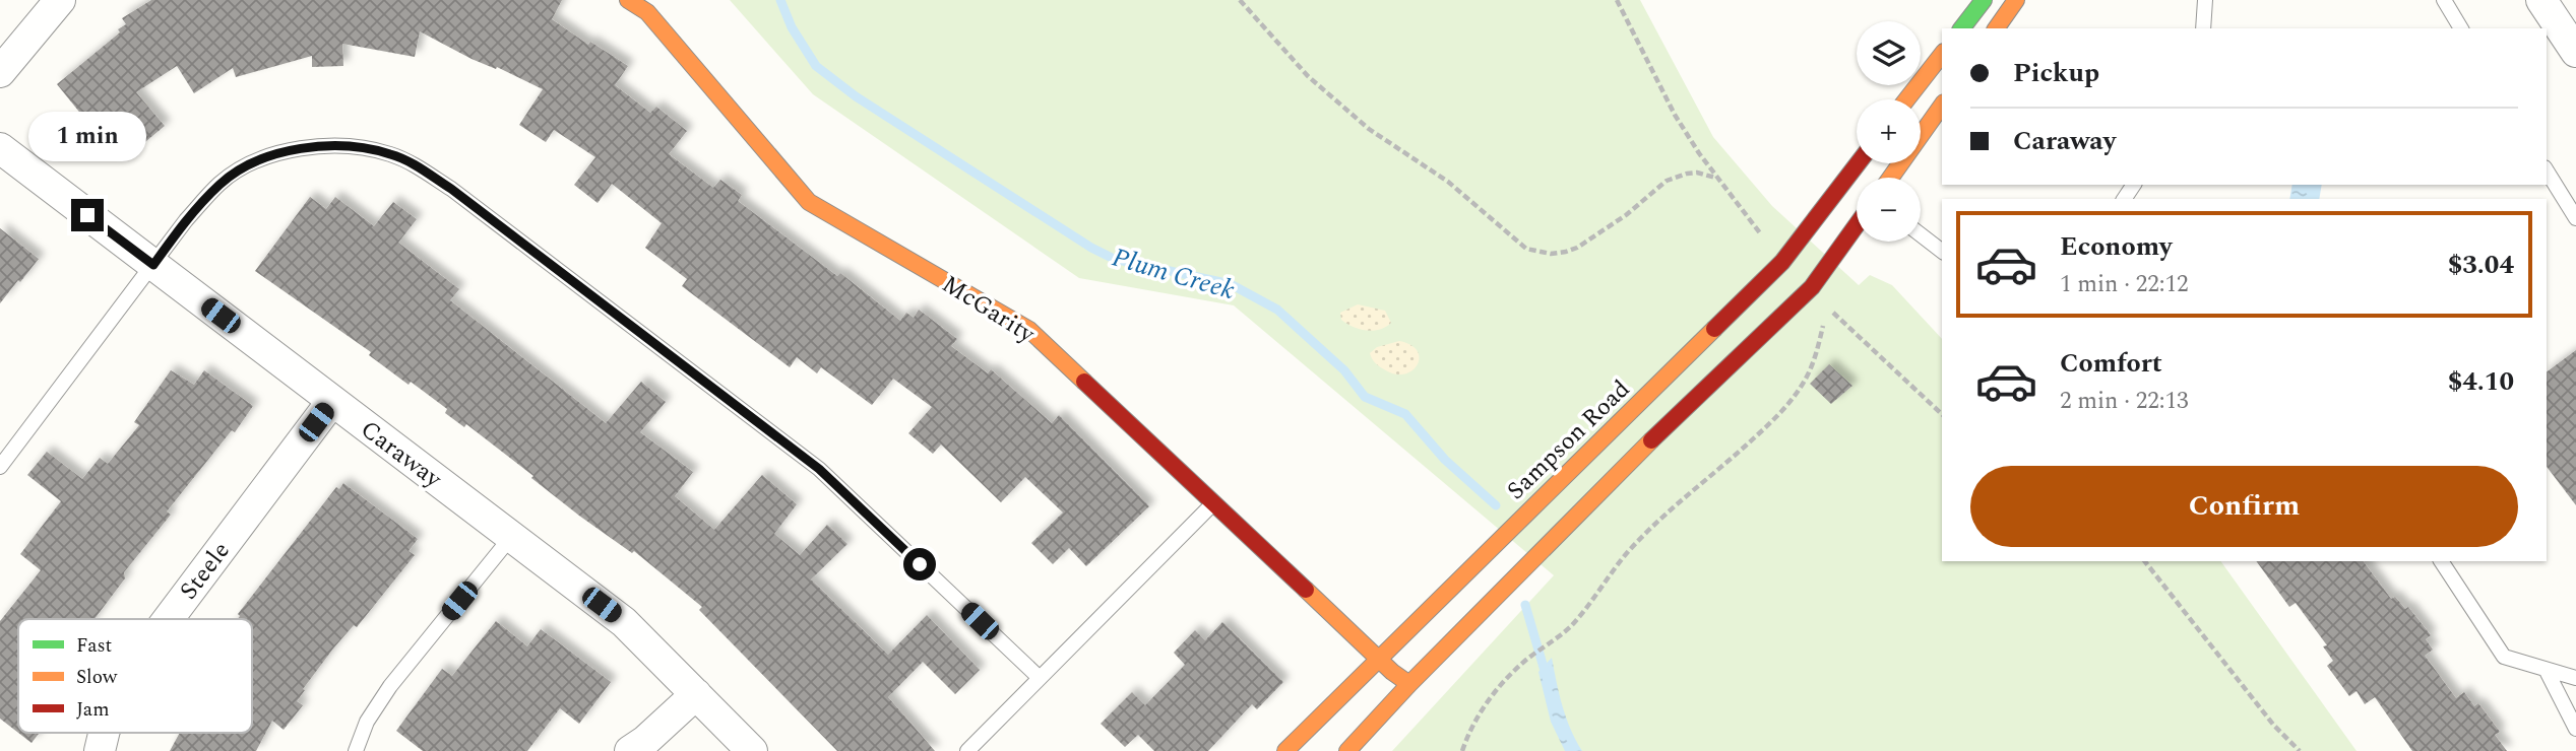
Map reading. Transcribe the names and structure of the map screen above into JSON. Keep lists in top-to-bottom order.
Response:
{
  "streets": {
    "street": [
      "McGarity",
      "Sampson Road",
      "Caraway",
      "Steele"
    ]
  },
  "crossings": [
    ["McGarity", "Sampson Road"],
    ["Caraway", "Steele"]
  ],
  "water": ["Plum Creek"],
  "legend": ["Fast", "Slow", "Jam"],
  "page": {
    "map_buttons": ["+", "−"],
    "banner": ["Pickup", "Caraway"],
    "bubble": "1 min",
    "list": [
      {
        "name": "Economy",
        "note": "1 min · 22:12",
        "value": "$3.04"
      },
      {
        "name": "Comfort",
        "note": "2 min · 22:13",
        "value": "$4.10"
      }
    ],
    "buttons": "Confirm"
  }
}
